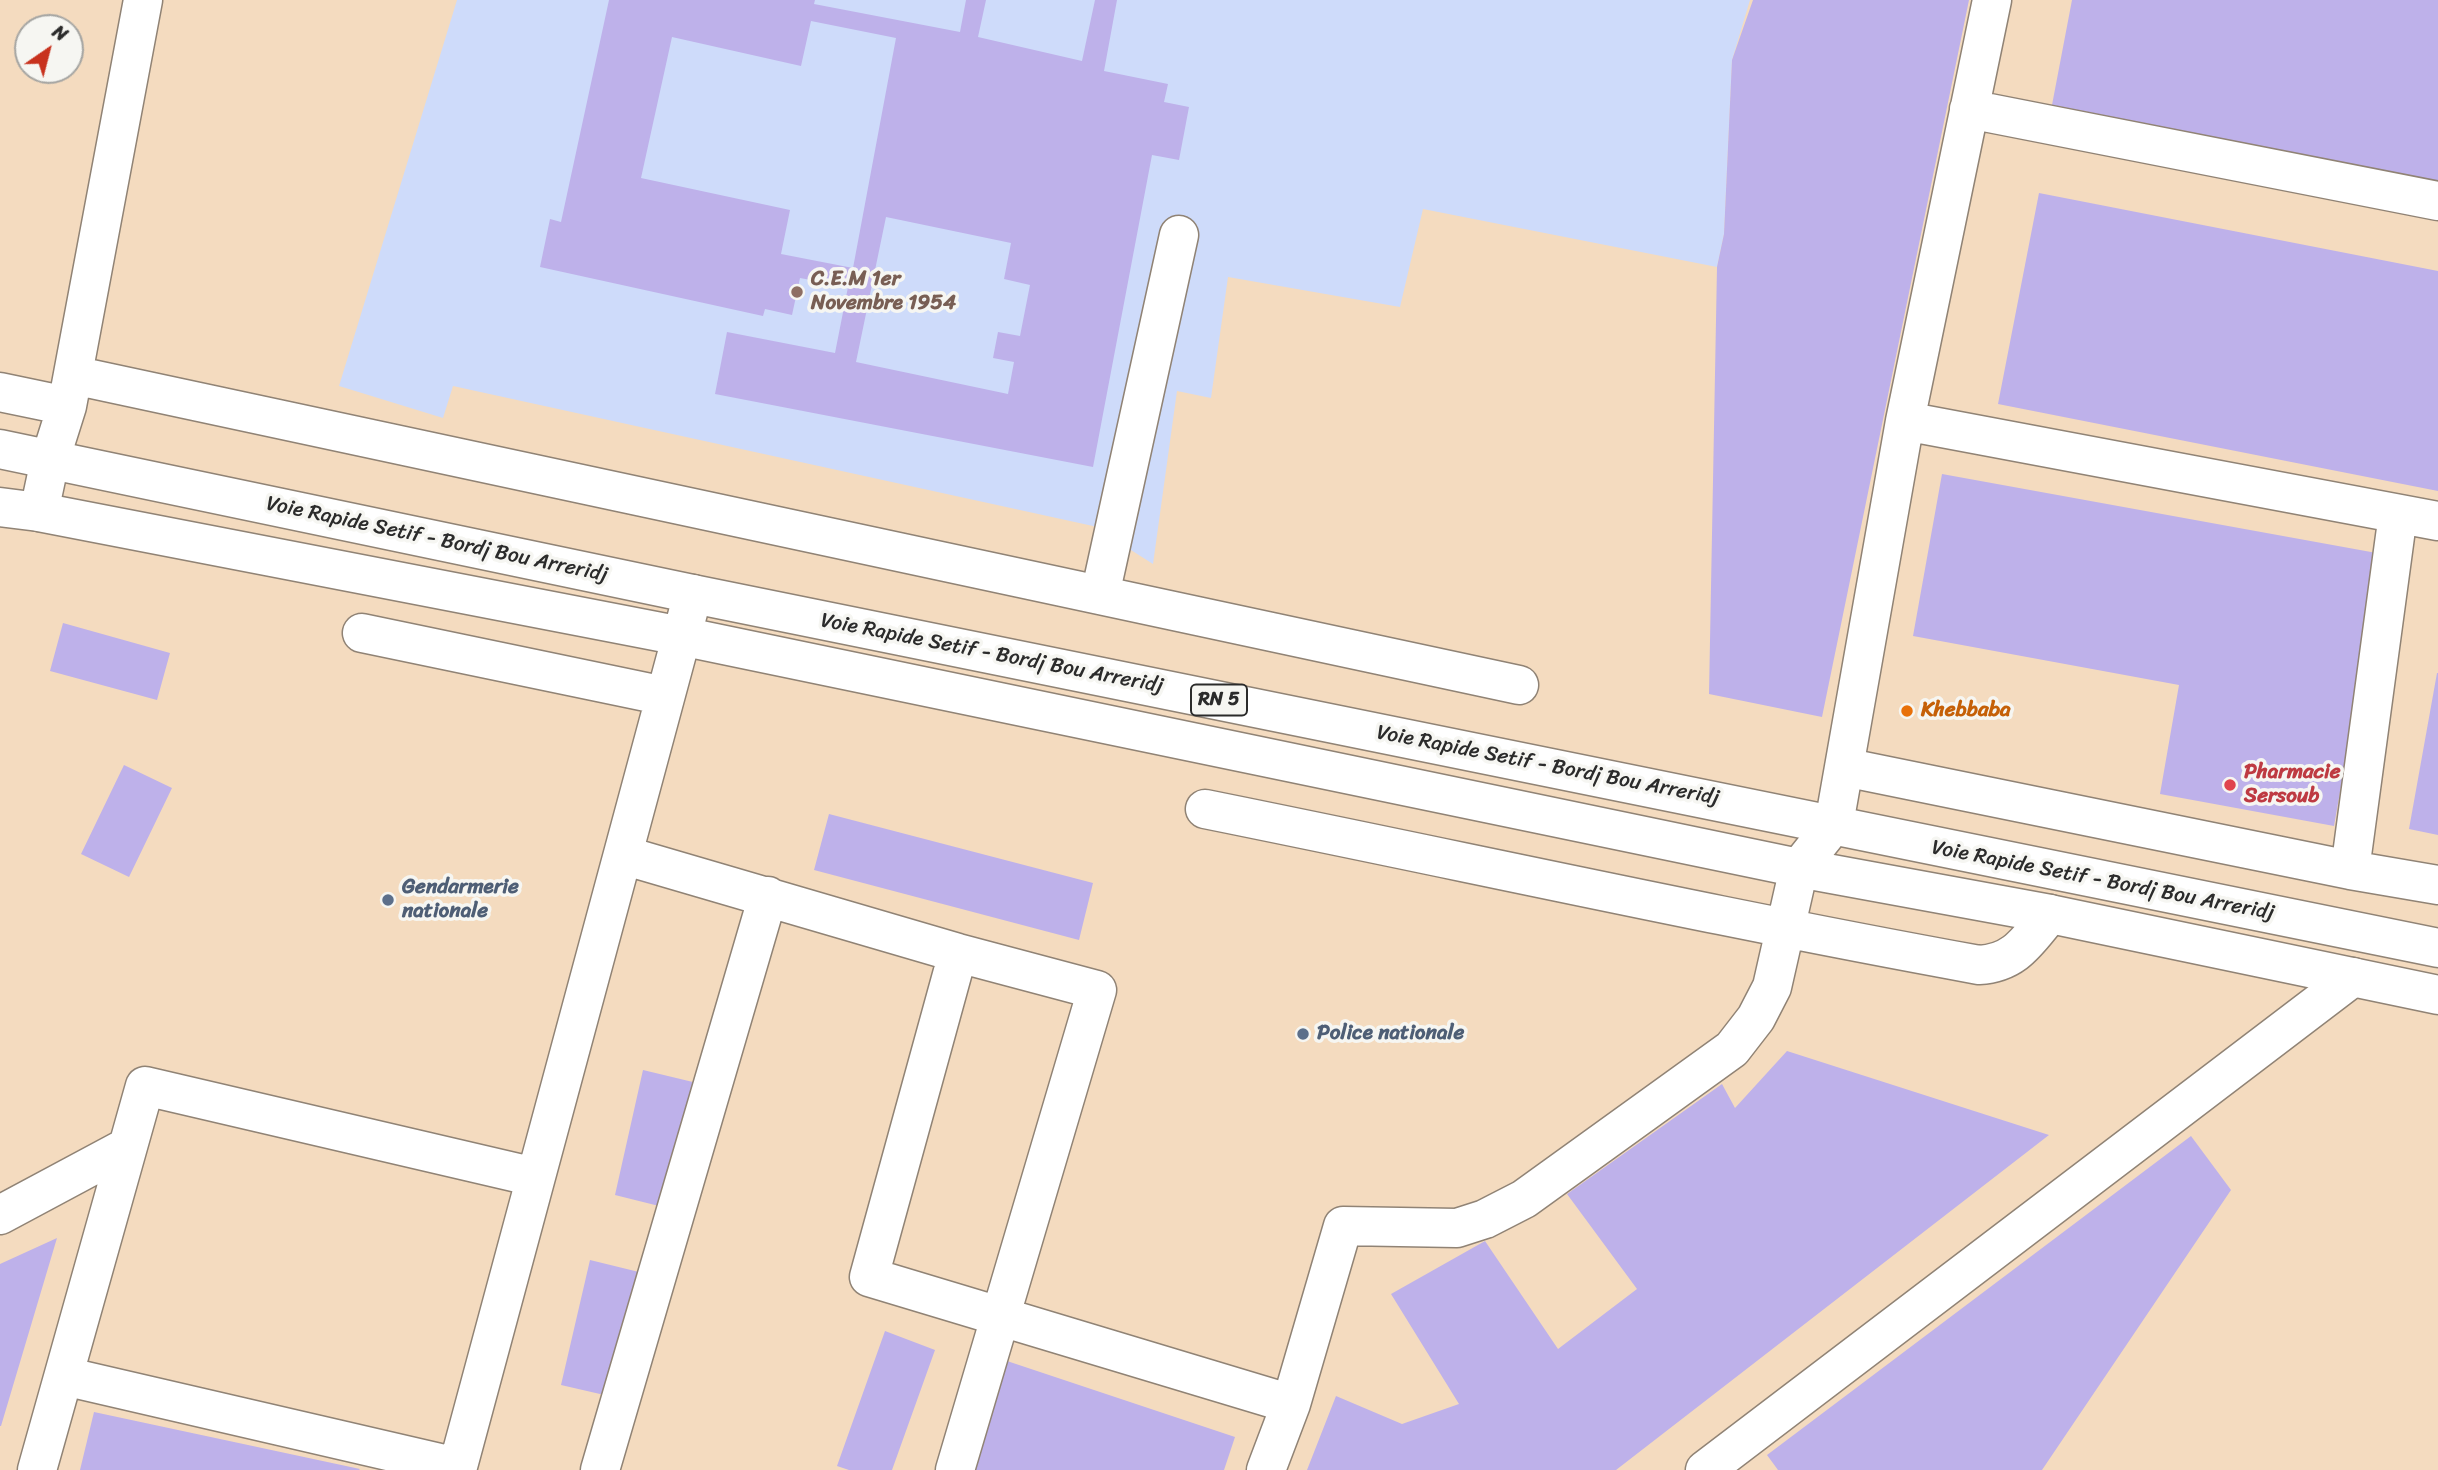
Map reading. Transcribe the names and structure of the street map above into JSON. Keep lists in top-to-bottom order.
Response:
{
  "streets": {
    "main road": ["Voie Rapide Setif - Bordj Bou Arreridj", "RN 5"]
  },
  "places": [
    "C.E.M 1er Novembre 1954",
    "Khebbaba",
    "Pharmacie Sersoub",
    "Gendarmerie nationale",
    "Police nationale"
  ],
  "north": "top right"
}
